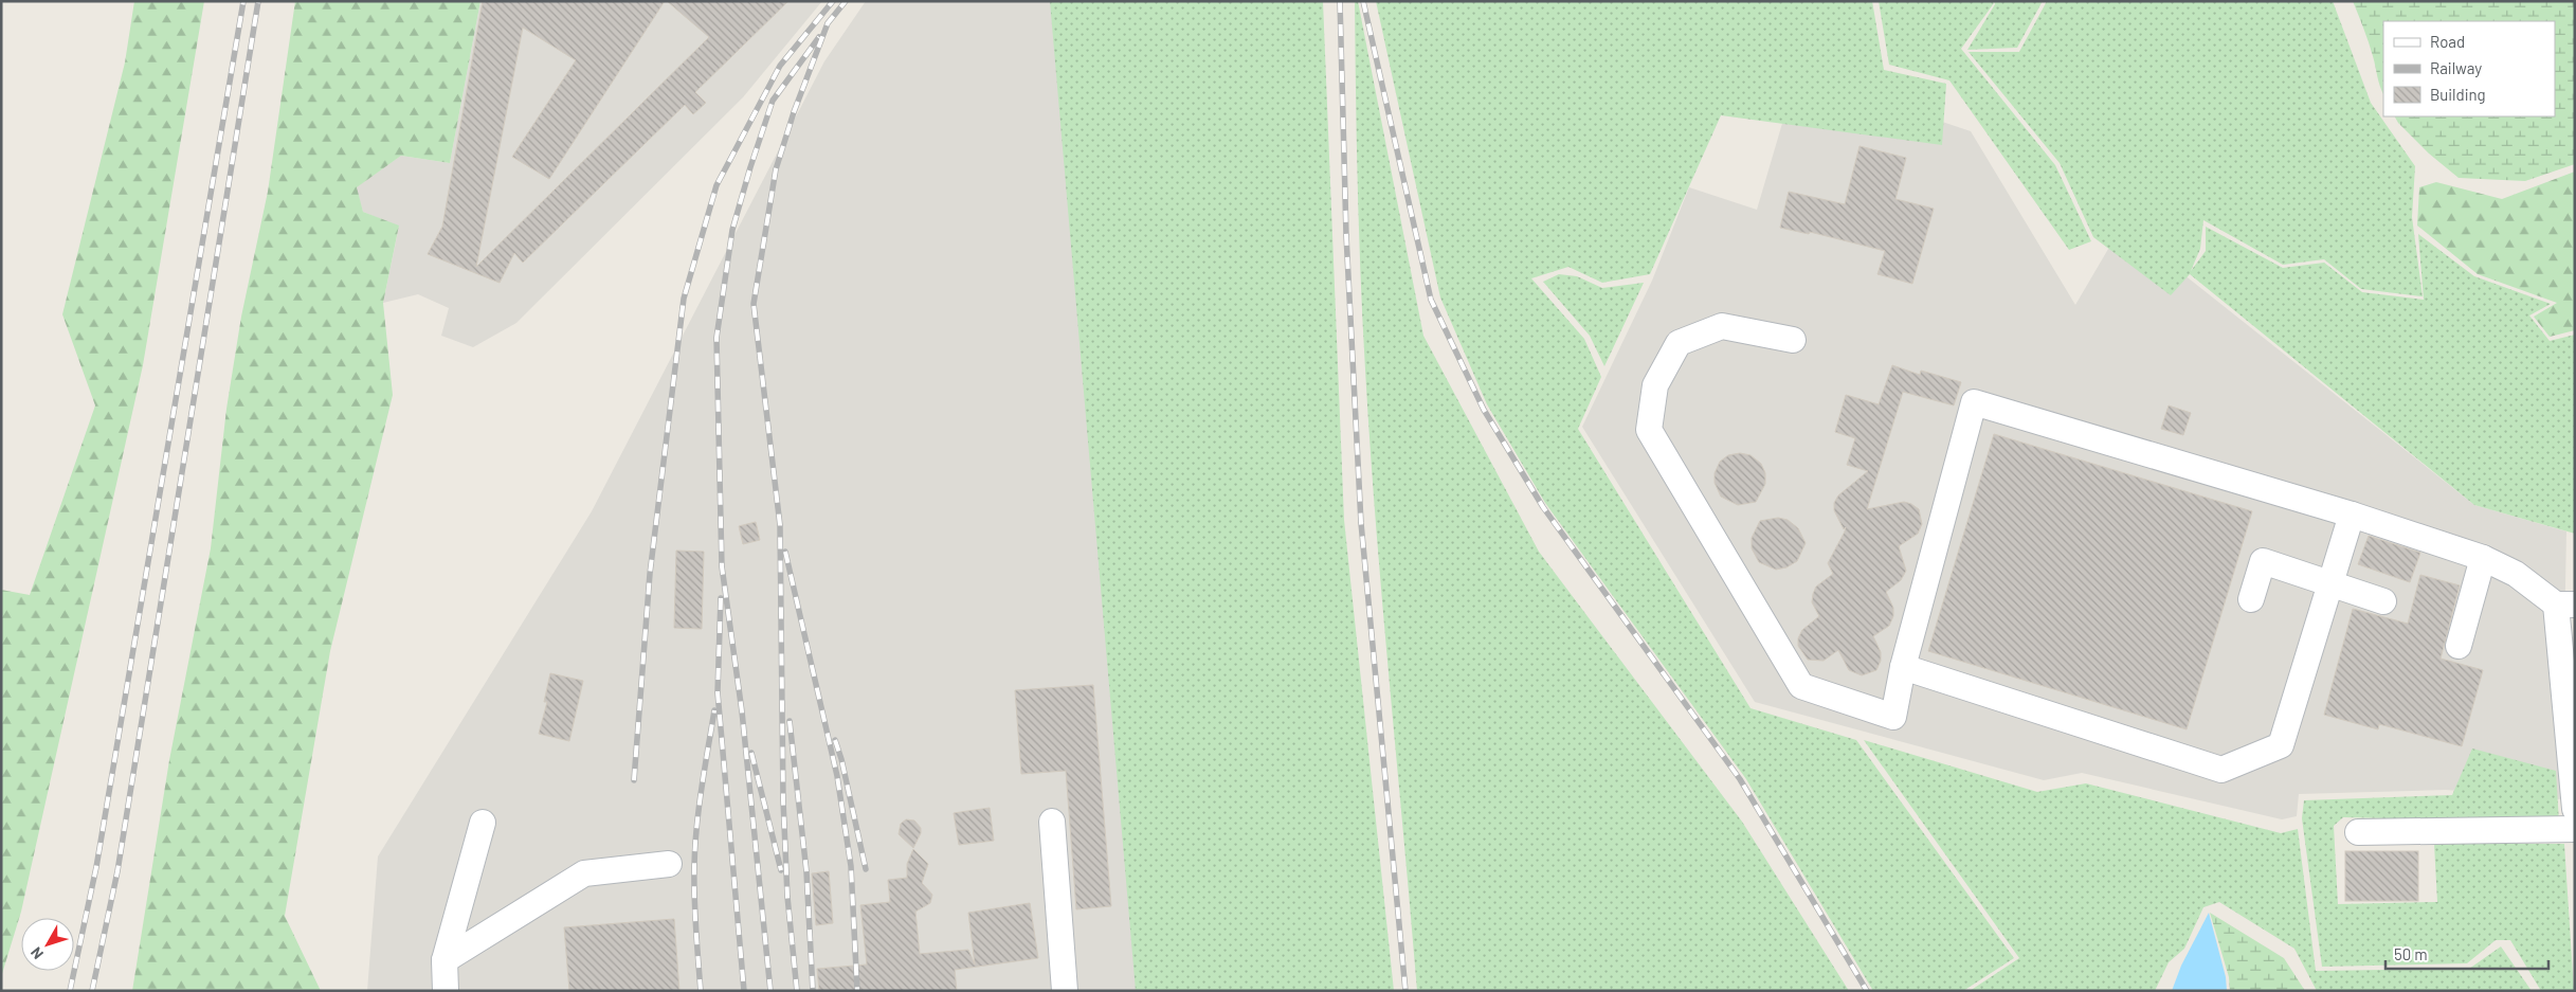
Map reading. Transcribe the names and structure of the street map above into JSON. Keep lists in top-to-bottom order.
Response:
{
  "legend": ["Road", "Railway", "Building"],
  "scale_bar": "50 m",
  "north": "bottom left"
}
